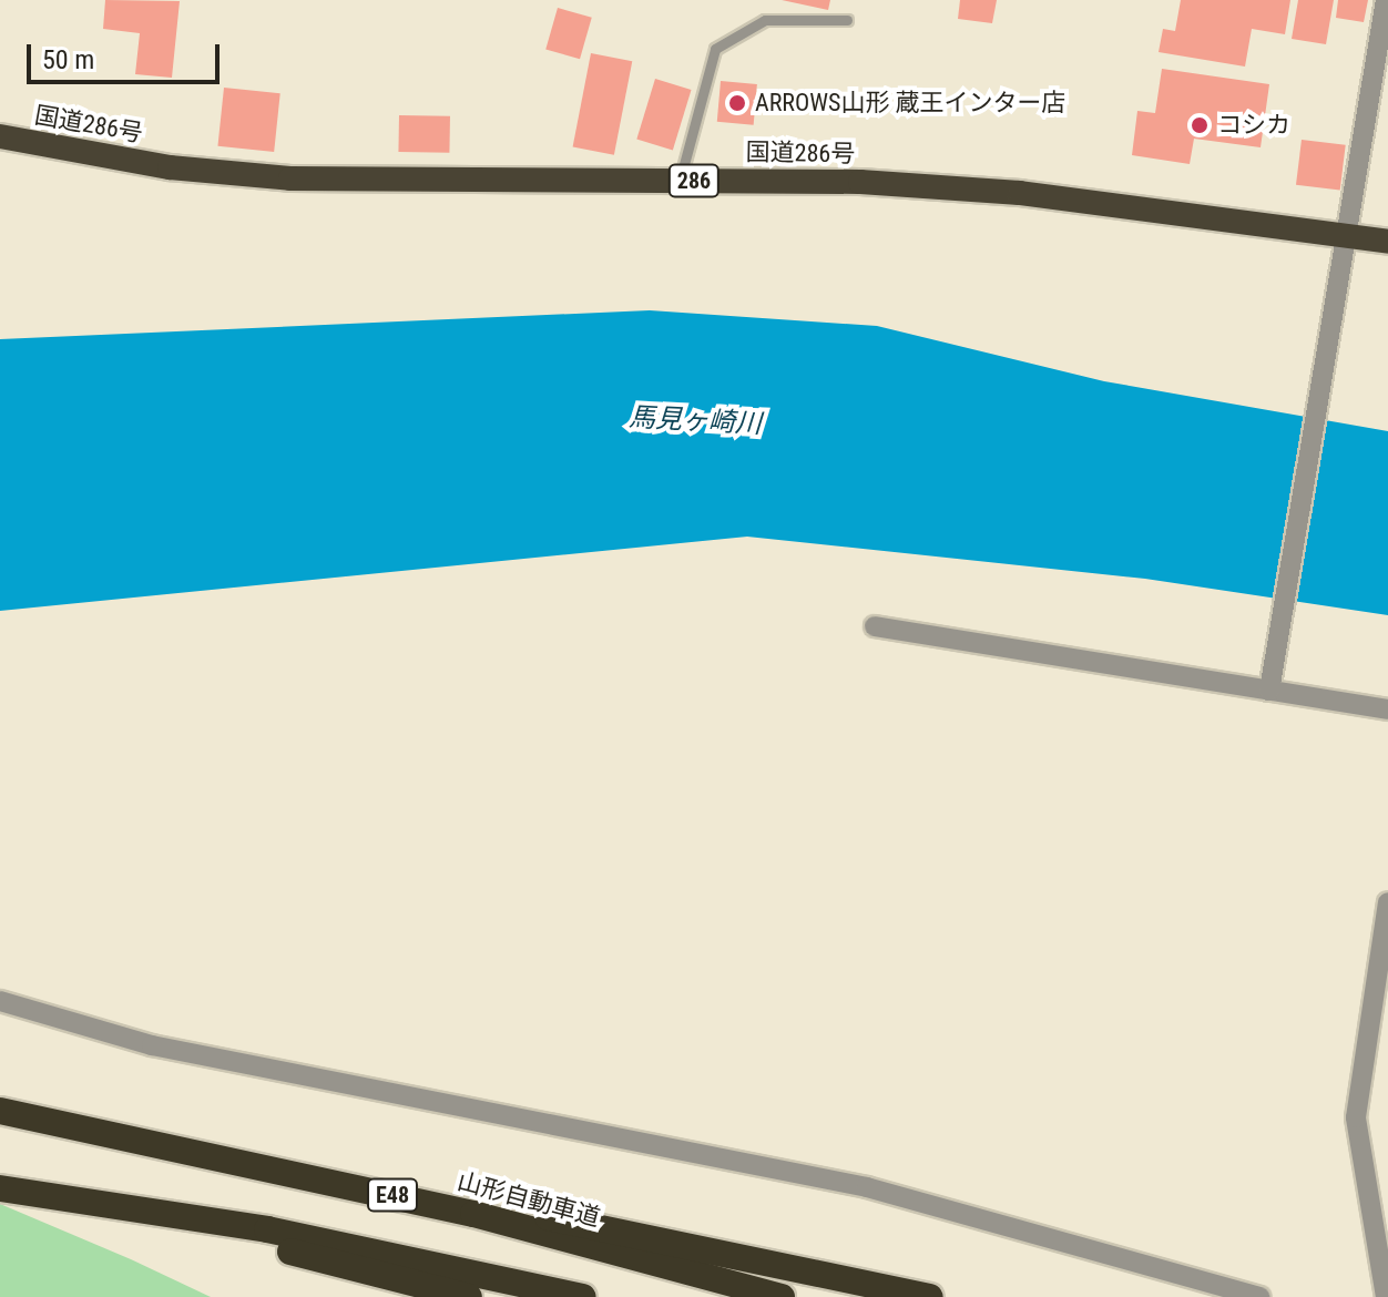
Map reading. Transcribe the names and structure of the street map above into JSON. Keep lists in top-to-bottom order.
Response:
{
  "streets": {
    "highway": [
      "国道286号",
      "286",
      "E48",
      "山形自動車道"
    ]
  },
  "water": ["馬見ヶ崎川"],
  "places": ["ARROWS山形 蔵王インター店", "コシカ"],
  "scale_bar": "50 m"
}
